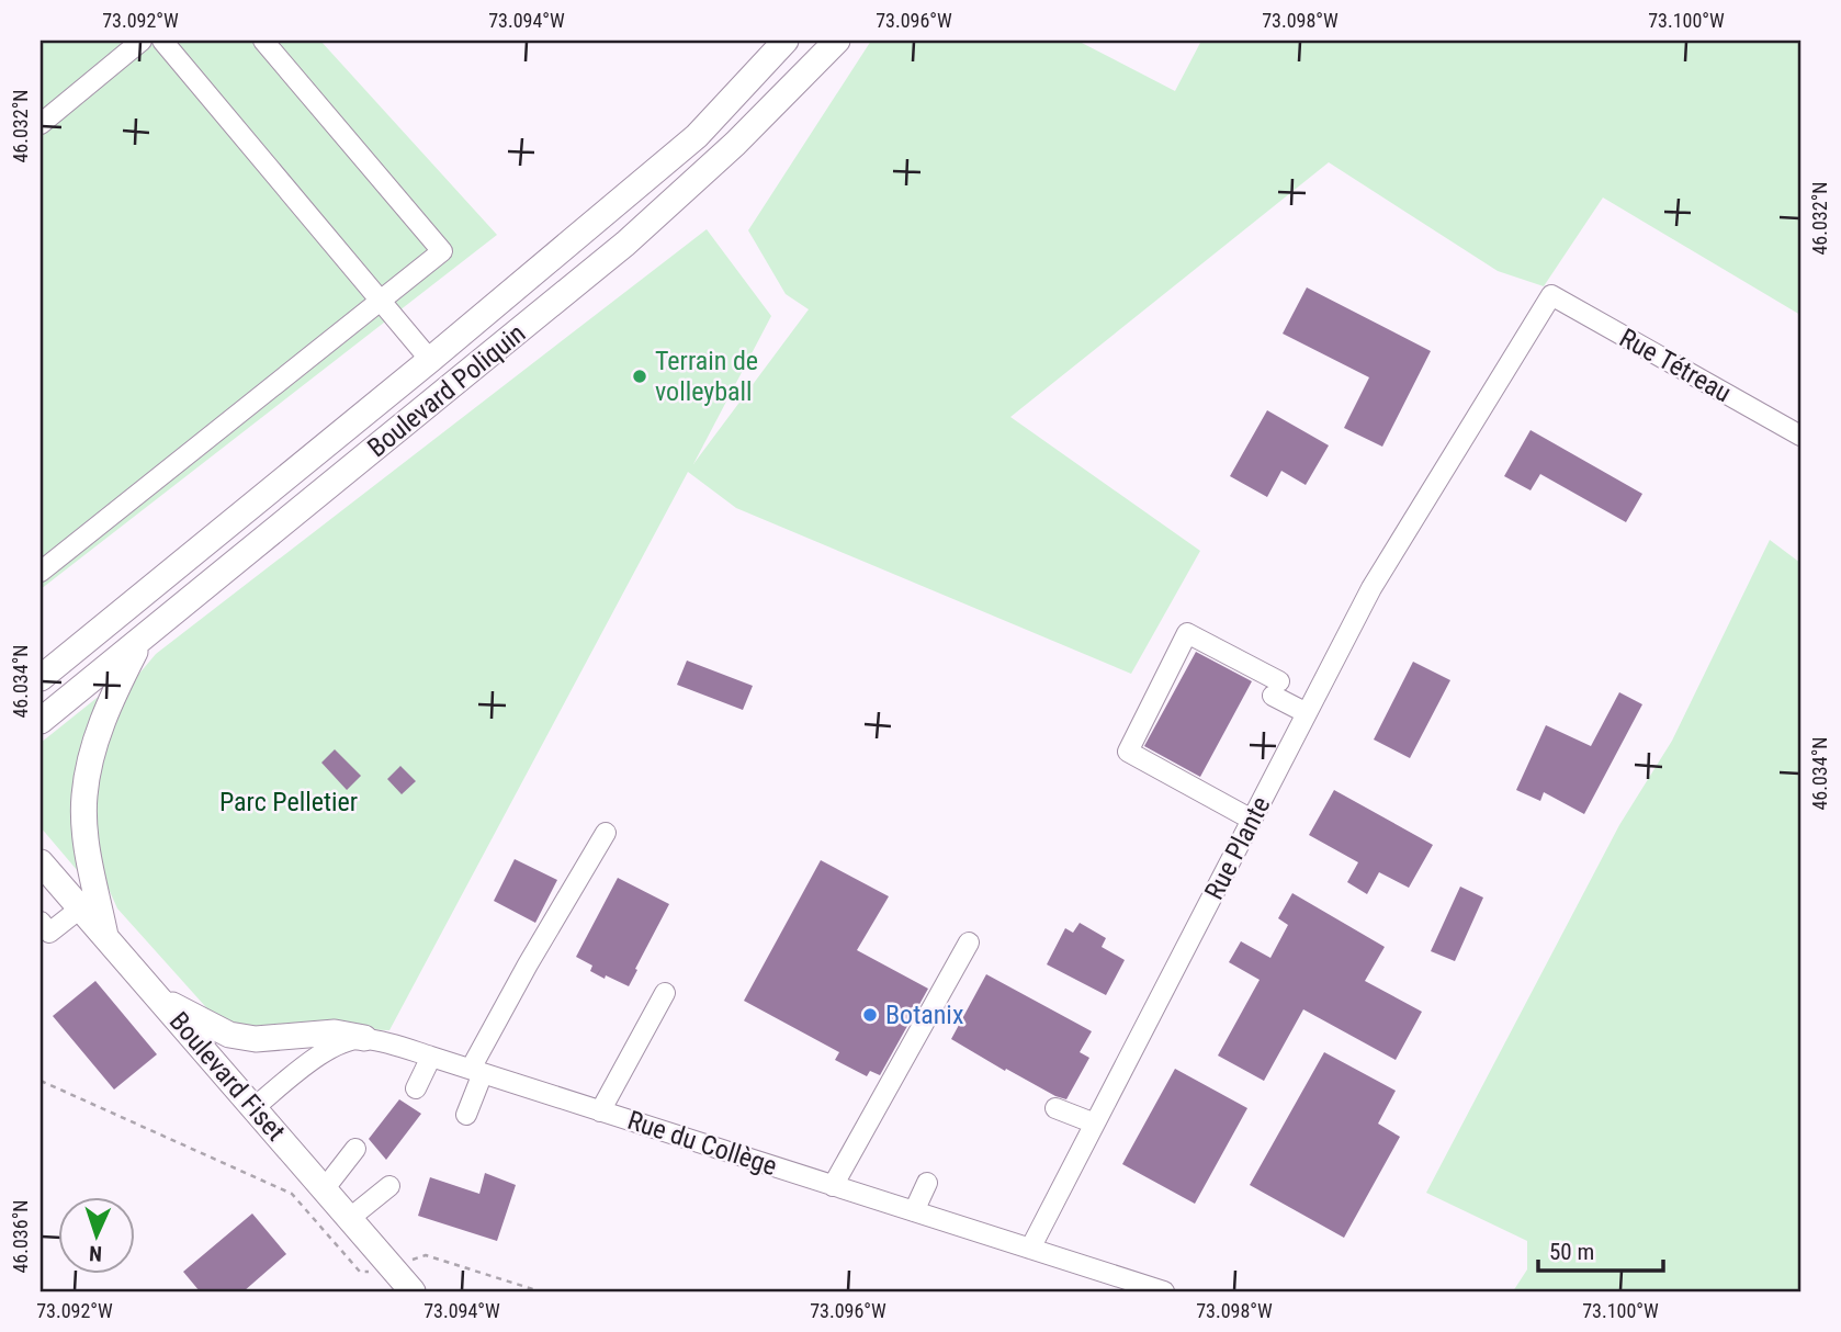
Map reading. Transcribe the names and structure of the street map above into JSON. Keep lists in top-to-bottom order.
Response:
{
  "streets": {
    "main road": ["Boulevard Poliquin", "Boulevard Fiset"],
    "street": ["Rue Tétreau", "Rue Plante", "Rue du Collège"]
  },
  "crossings": [
    ["Rue Tétreau", "Rue Plante"],
    ["Rue Plante", "Rue du Collège"]
  ],
  "parks": ["Parc Pelletier"],
  "places": ["Terrain de volleyball", "Botanix"],
  "scale_bar": "50 m",
  "north": "bottom",
  "coordinates": [
    "73.092°W",
    "73.094°W",
    "73.096°W",
    "73.098°W",
    "73.100°W",
    "46.032°N",
    "46.034°N",
    "46.036°N"
  ]
}
